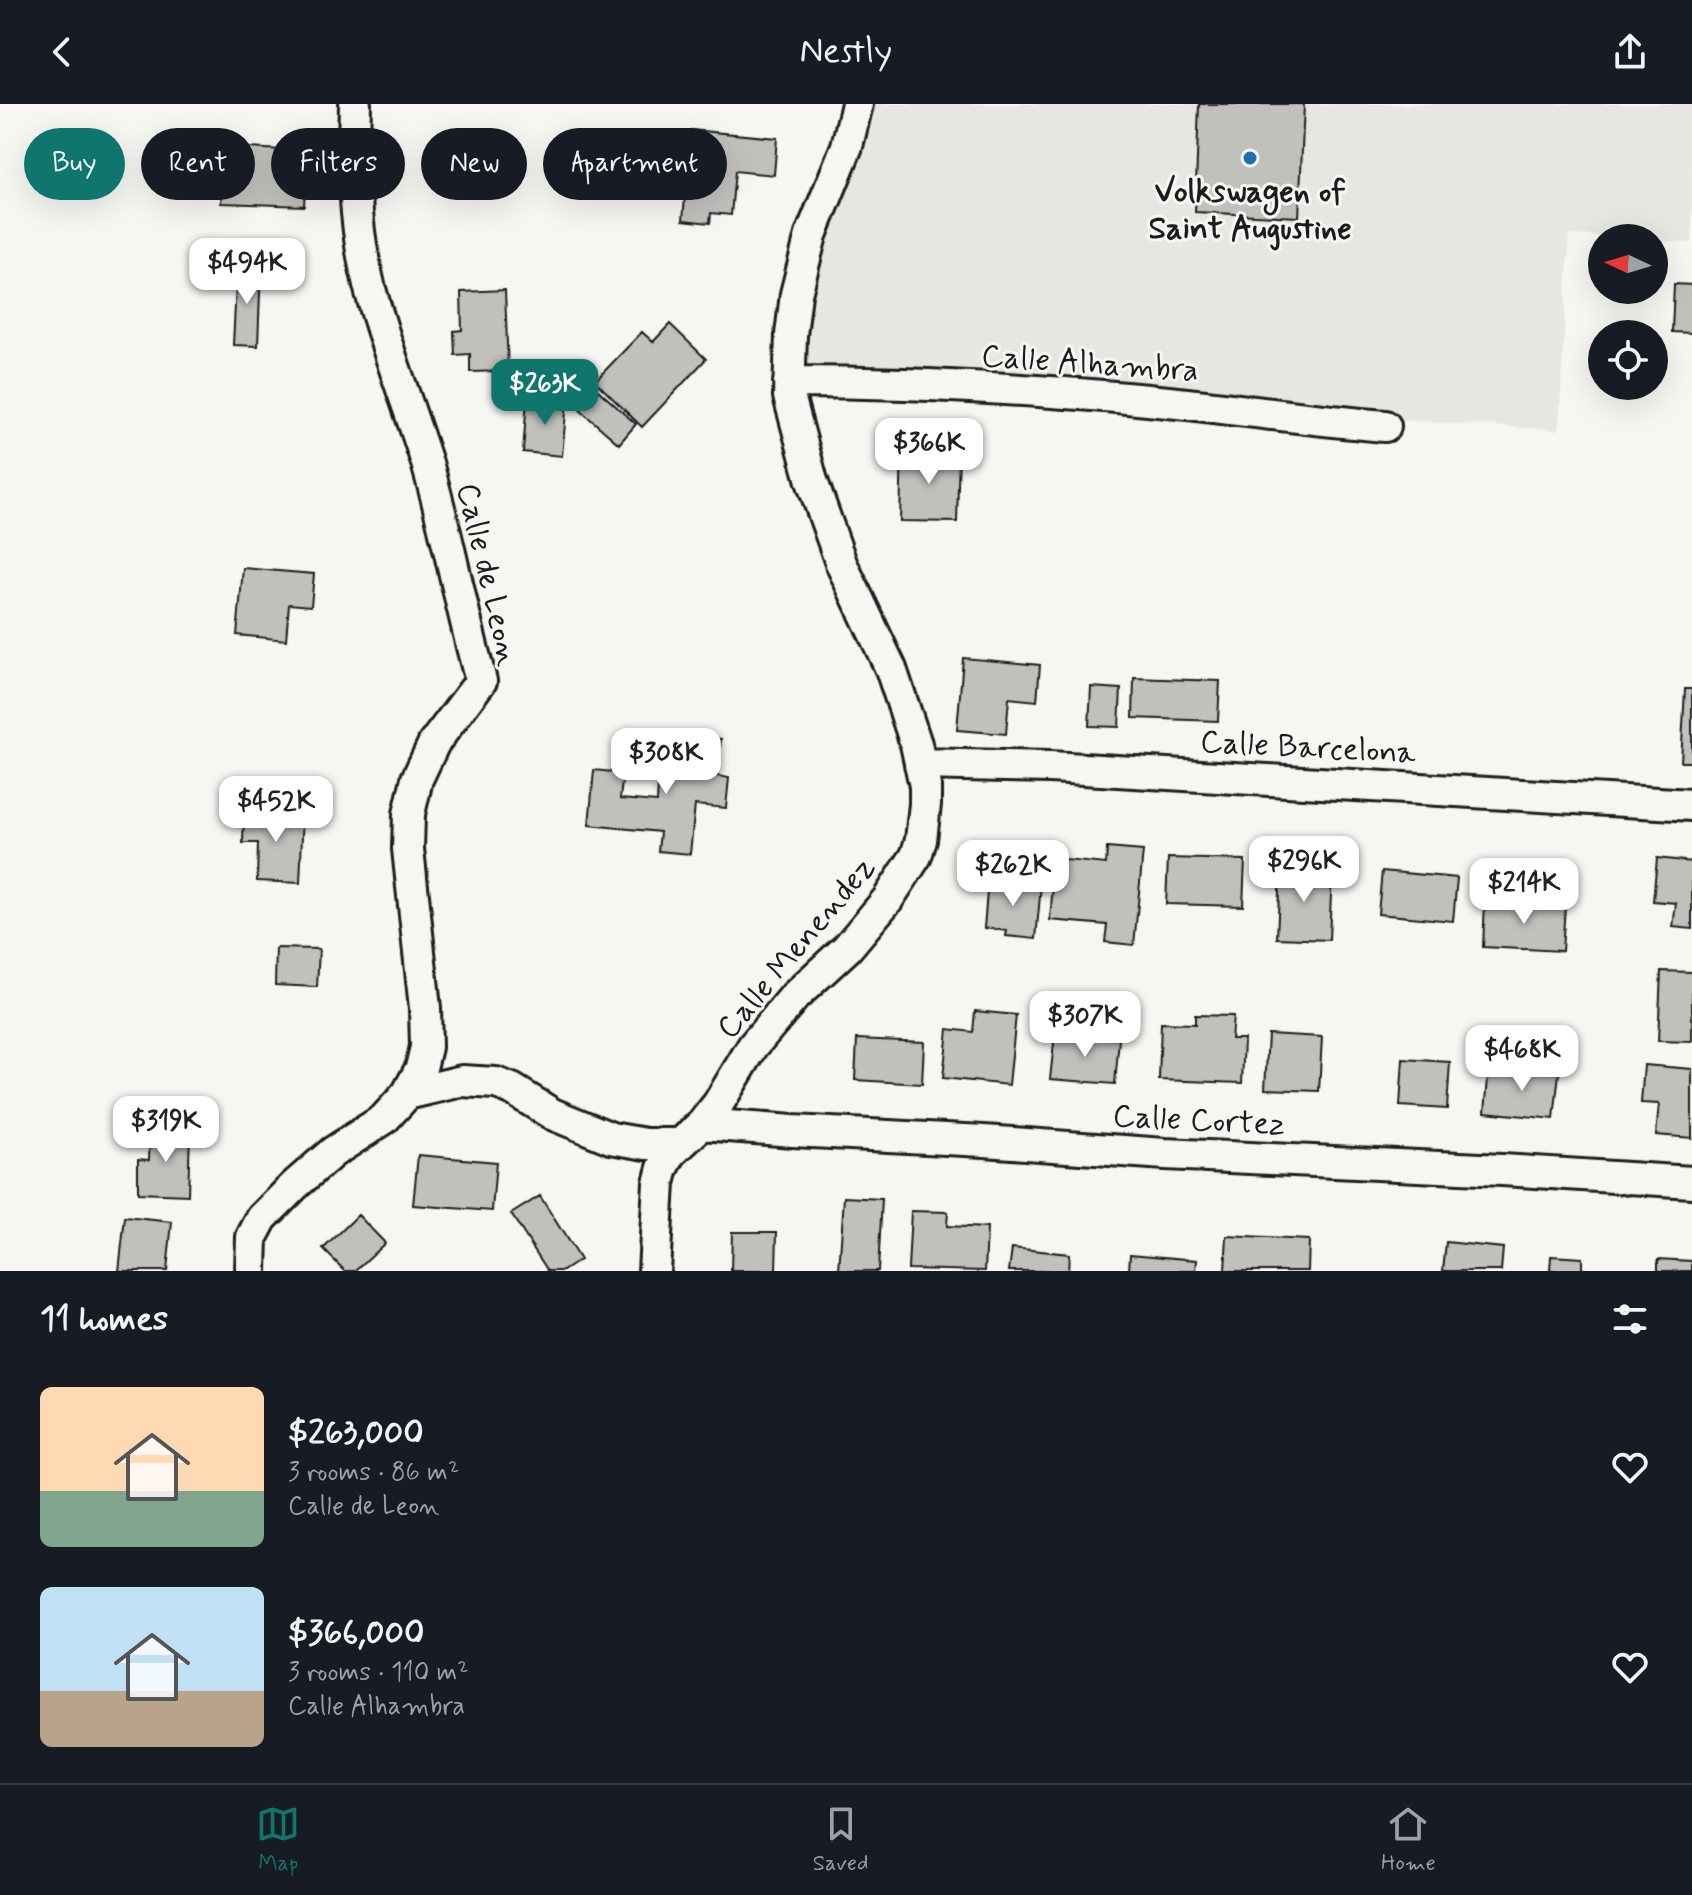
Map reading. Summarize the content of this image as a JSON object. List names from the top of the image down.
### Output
{
  "streets": {
    "street": [
      "Calle Alhambra",
      "Calle de Leon",
      "Calle Barcelona",
      "Calle Menendez",
      "Calle Cortez"
    ]
  },
  "crossings": [
    ["Calle Alhambra", "Calle Menendez"],
    ["Calle Barcelona", "Calle Menendez"],
    ["Calle Menendez", "Calle Cortez"]
  ],
  "places": ["Volkswagen of Saint Augustine"],
  "north": "left",
  "page": {
    "header": "Nestly",
    "chip": [
      "Buy",
      "Rent",
      "Filters",
      "New",
      "Apartment"
    ],
    "price": [
      "$494K",
      "$263K",
      "$366K",
      "$308K",
      "$452K",
      "$296K",
      "$262K",
      "$214K",
      "$307K",
      "$468K",
      "$319K"
    ],
    "heading": "11 homes",
    "list": [
      {
        "name": "$263,000",
        "note": "3 rooms · 86 m² · Calle de Leon"
      },
      {
        "name": "$366,000",
        "note": "3 rooms · 110 m² · Calle Alhambra"
      }
    ],
    "tabs": ["Map", "Saved", "Home"]
  }
}
